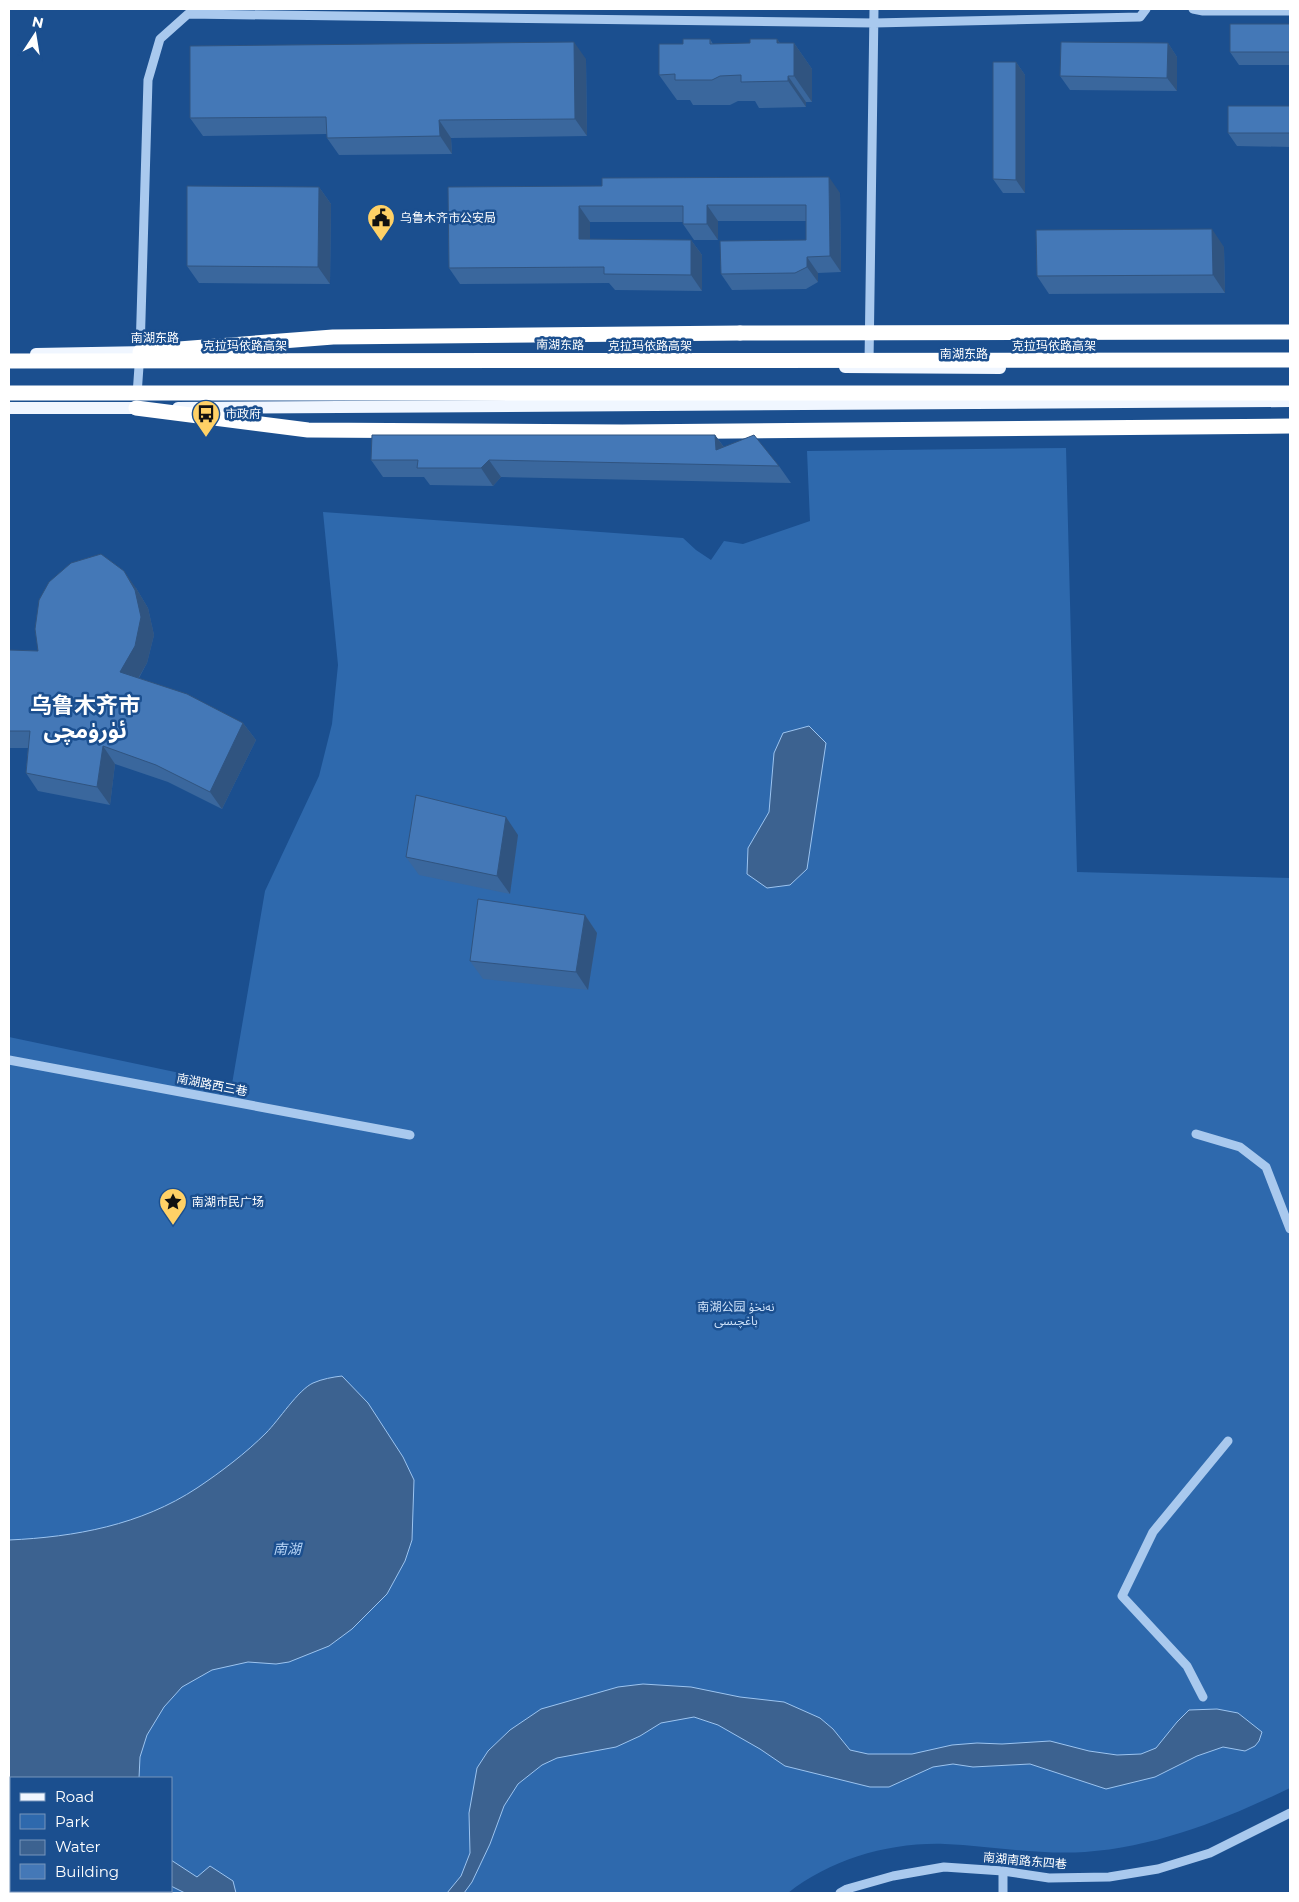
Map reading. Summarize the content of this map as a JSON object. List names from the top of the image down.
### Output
{
  "streets": {
    "highway": ["克拉玛依路高架"],
    "main road": ["南湖东路"],
    "street": ["南湖路西三巷", "南湖南路东四巷"]
  },
  "districts": ["乌鲁木齐市 ئۈرۈمچى"],
  "water": ["南湖"],
  "parks": ["南湖公园 نەنخۇ باغچىسى"],
  "places": {
    "public building": ["乌鲁木齐市公安局"],
    "bus stop": ["市政府"],
    "place": ["南湖市民广场"]
  },
  "legend": [
    "Road",
    "Park",
    "Water",
    "Building"
  ],
  "north": "top"
}
